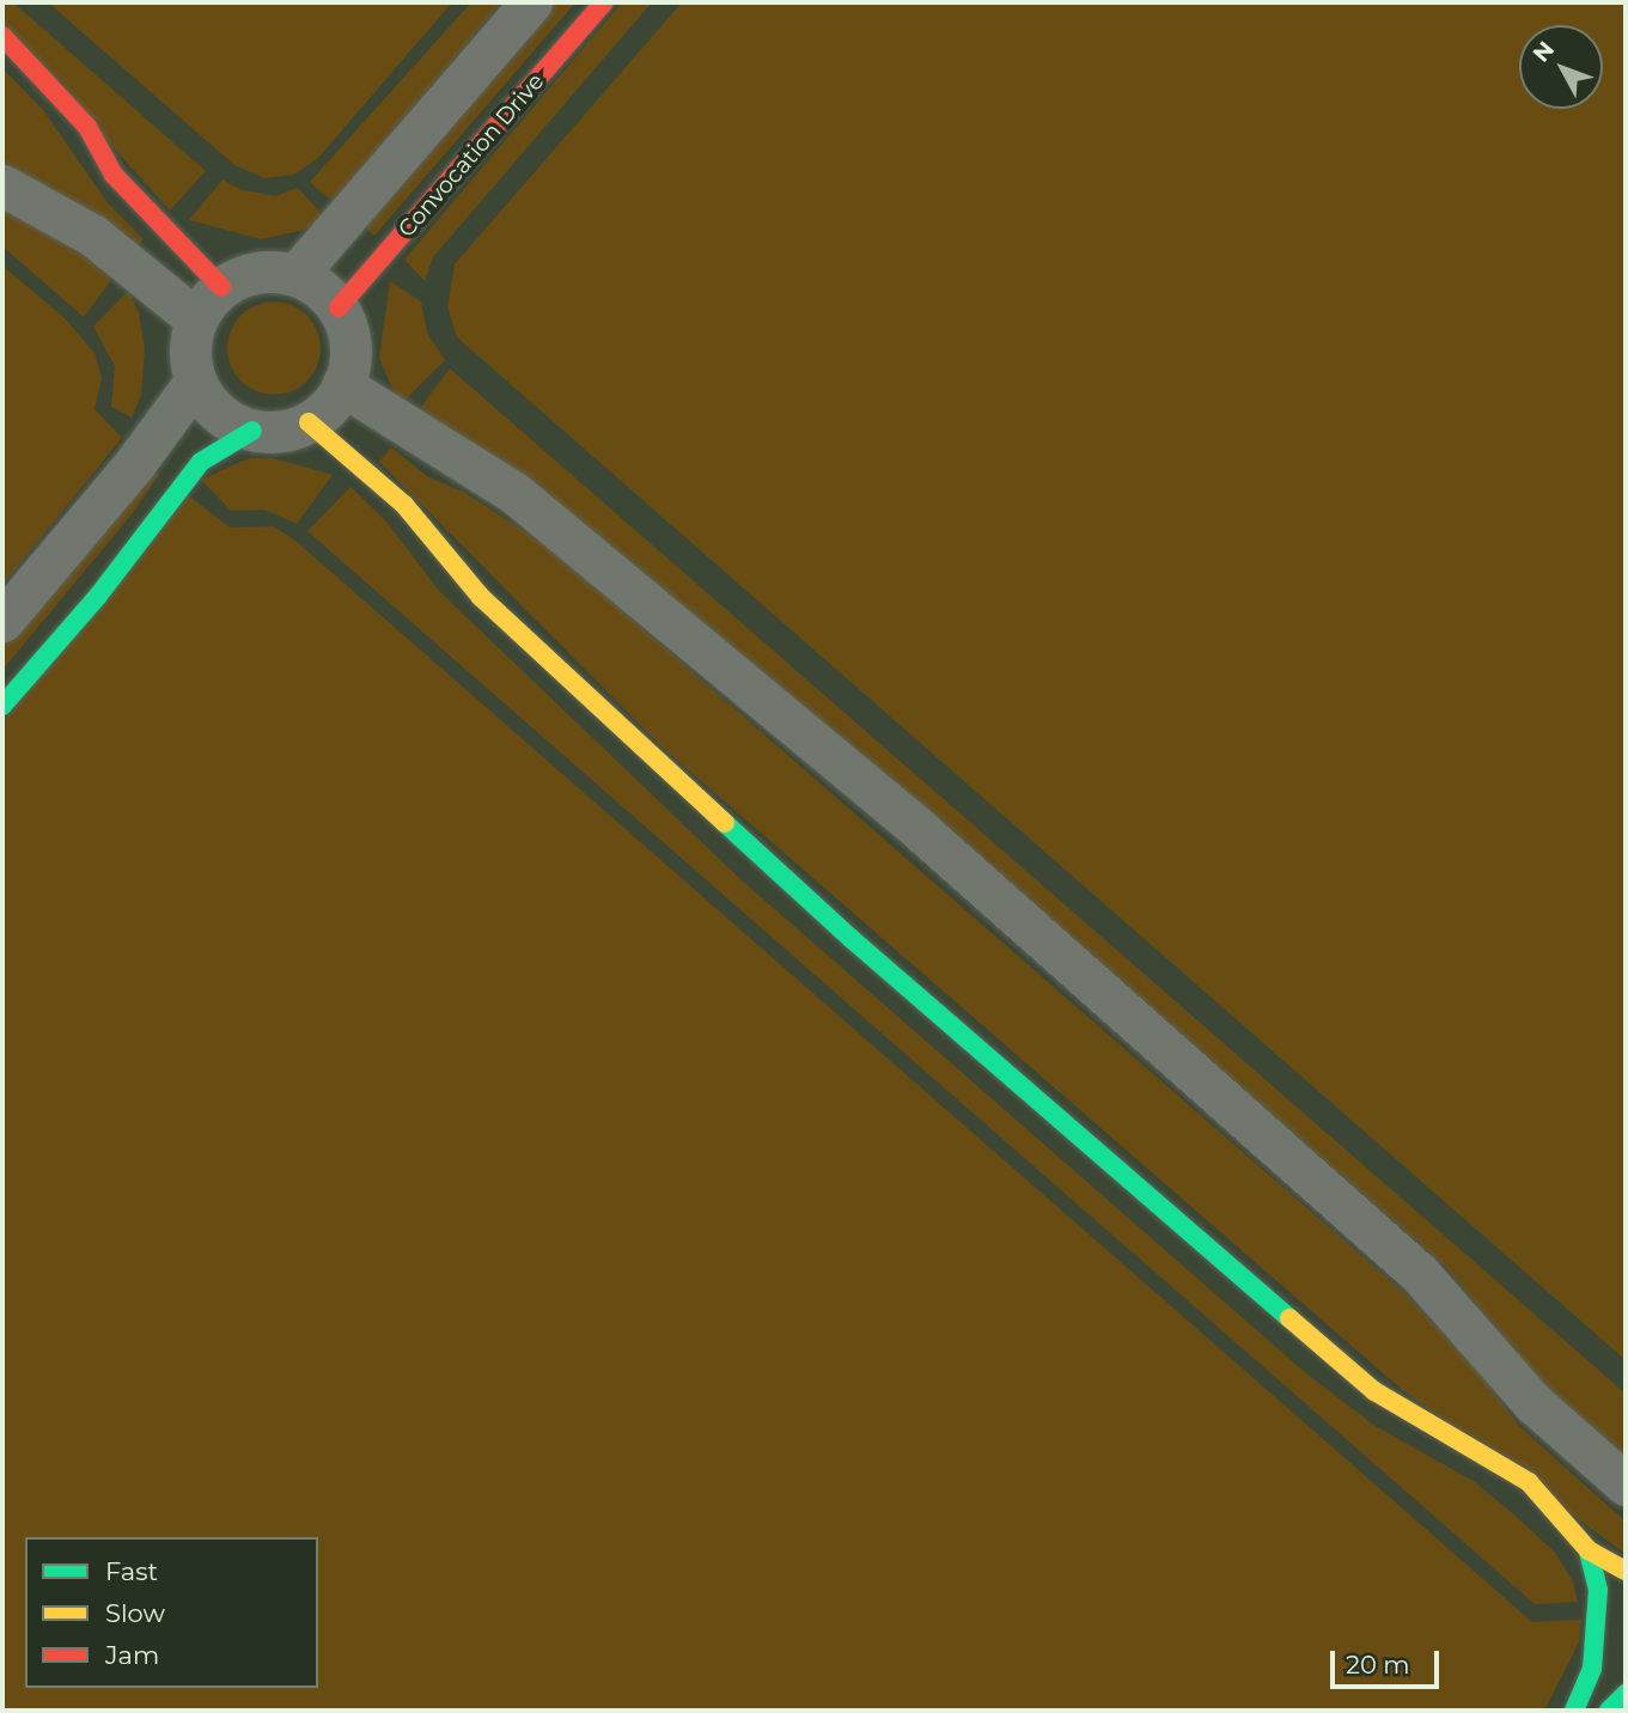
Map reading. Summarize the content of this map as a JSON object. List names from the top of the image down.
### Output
{
  "streets": {
    "street": ["Convocation Drive"]
  },
  "legend": ["Fast", "Slow", "Jam"],
  "scale_bar": "20 m",
  "north": "top left"
}
